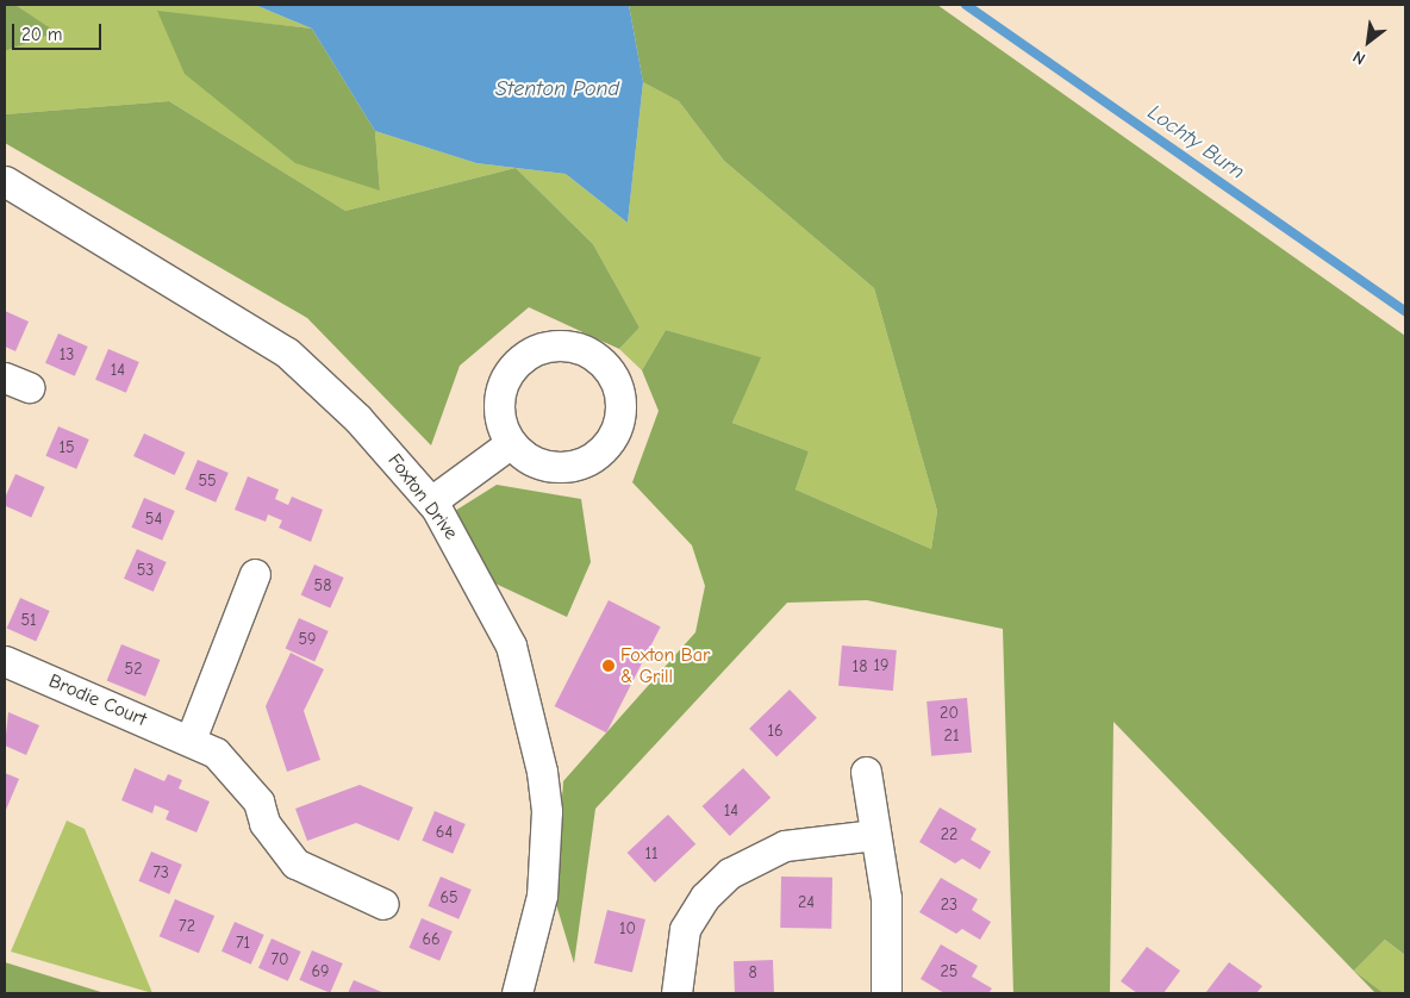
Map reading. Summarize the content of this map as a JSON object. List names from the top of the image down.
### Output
{
  "streets": {
    "street": ["Foxton Drive", "Brodie Court"]
  },
  "water": ["Stenton Pond", "Lochty Burn"],
  "places": ["Foxton Bar & Grill"],
  "house_numbers": [
    "13",
    "14",
    "15",
    "55",
    "54",
    "53",
    "58",
    "51",
    "59",
    "19",
    "18",
    "52",
    "20",
    "16",
    "21",
    "14",
    "64",
    "22",
    "11",
    "73",
    "65",
    "24",
    "23",
    "72",
    "10",
    "66",
    "71",
    "70",
    "69",
    "25",
    "8"
  ],
  "scale_bar": "20 m",
  "north": "bottom left"
}
